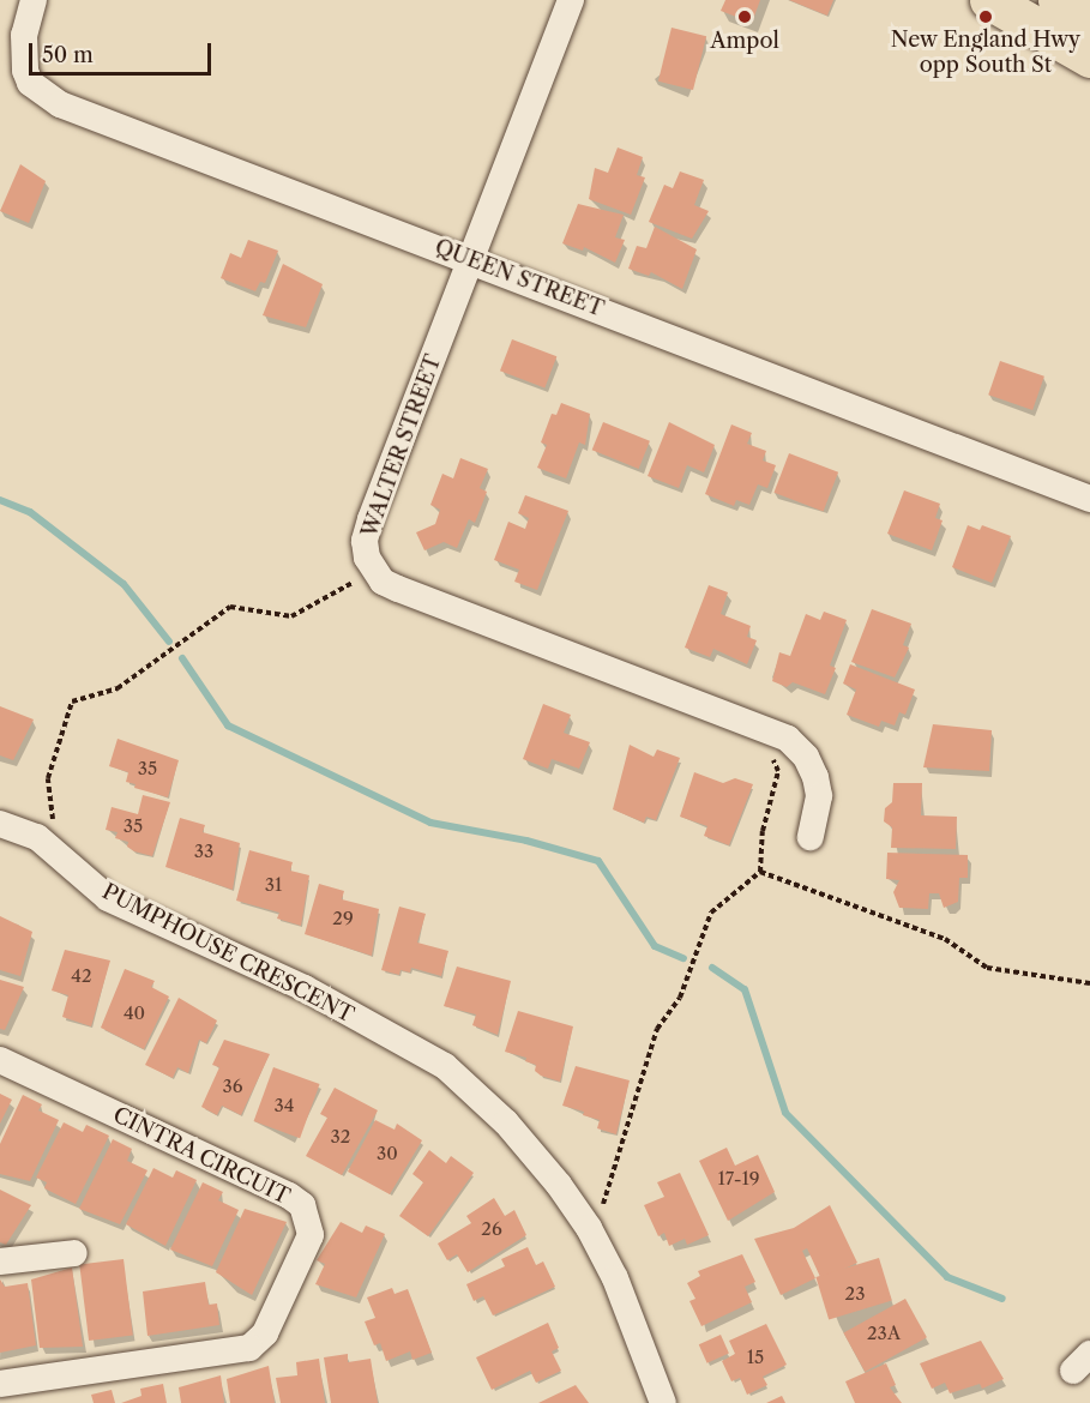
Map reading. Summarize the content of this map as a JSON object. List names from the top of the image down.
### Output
{
  "streets": {
    "street": [
      "QUEEN STREET",
      "WALTER STREET",
      "PUMPHOUSE CRESCENT",
      "CINTRA CIRCUIT"
    ]
  },
  "crossings": [
    ["QUEEN STREET", "WALTER STREET"]
  ],
  "places": ["Ampol", "New England Hwy opp South St"],
  "house_numbers": [
    "35",
    "35",
    "33",
    "31",
    "29",
    "42",
    "40",
    "36",
    "34",
    "32",
    "30",
    "17-19",
    "26",
    "23",
    "23A",
    "15"
  ],
  "scale_bar": "50 m"
}
